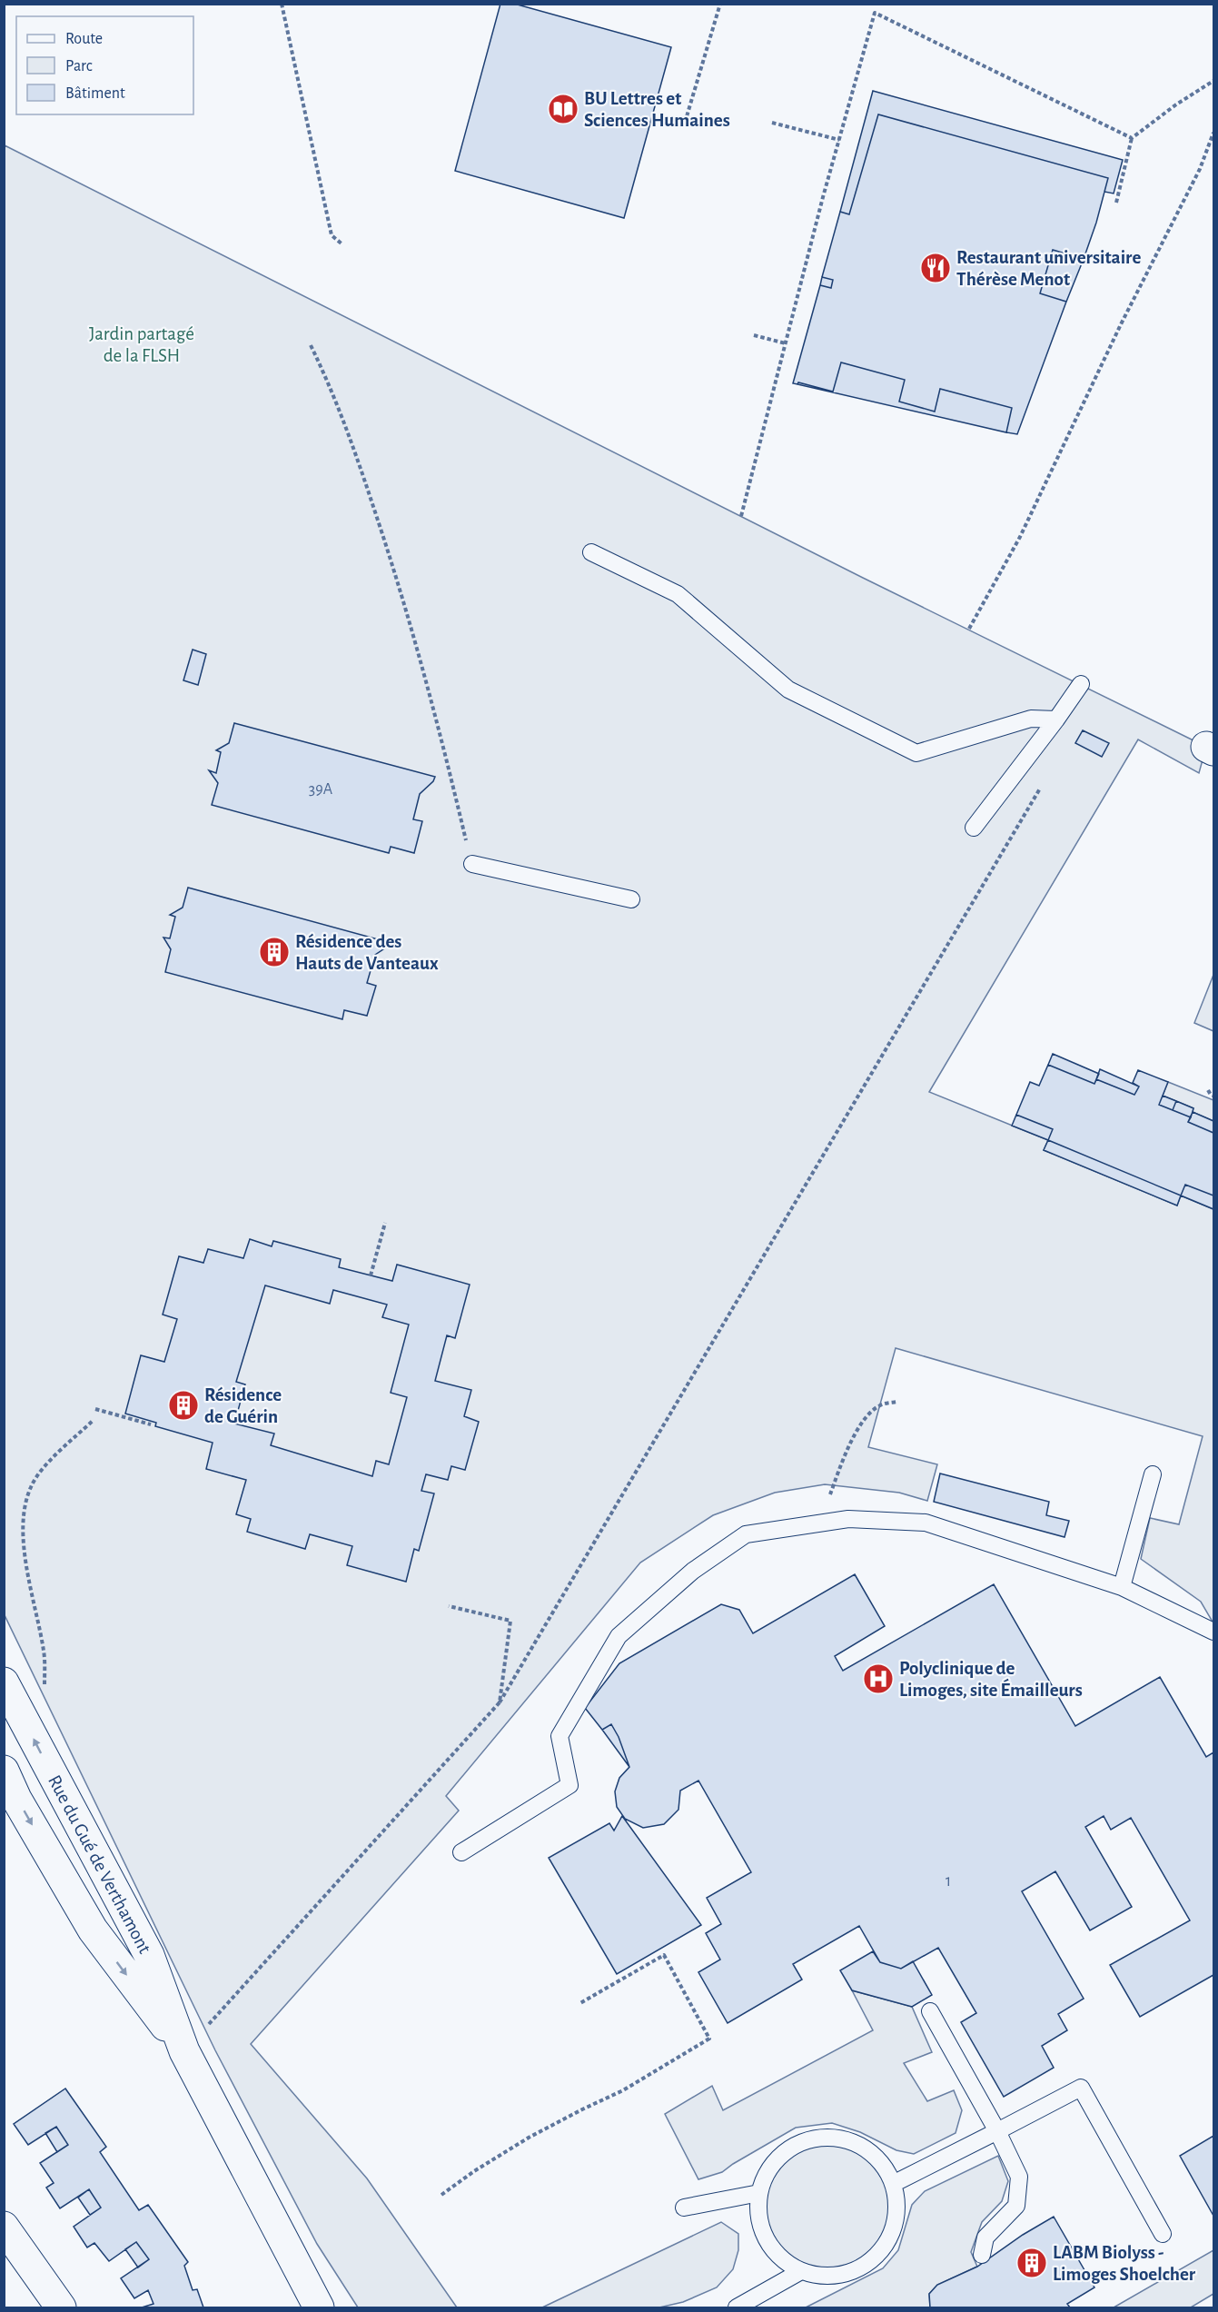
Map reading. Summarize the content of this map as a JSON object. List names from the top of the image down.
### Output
{
  "streets": {
    "main road": ["Rue du Gué de Verthamont"]
  },
  "parks": ["Jardin partagé de la FLSH"],
  "places": {
    "library": ["BU Lettres et Sciences Humaines"],
    "restaurant": ["Restaurant universitaire Thérèse Menot"],
    "building": ["Résidence des Hauts de Vanteaux", "Résidence de Guérin", "LABM Biolyss - Limoges Shoelcher"],
    "hospital": ["Polyclinique de Limoges, site Émailleurs"]
  },
  "house_numbers": ["39A", "1"],
  "legend": ["Route", "Parc", "Bâtiment"]
}
